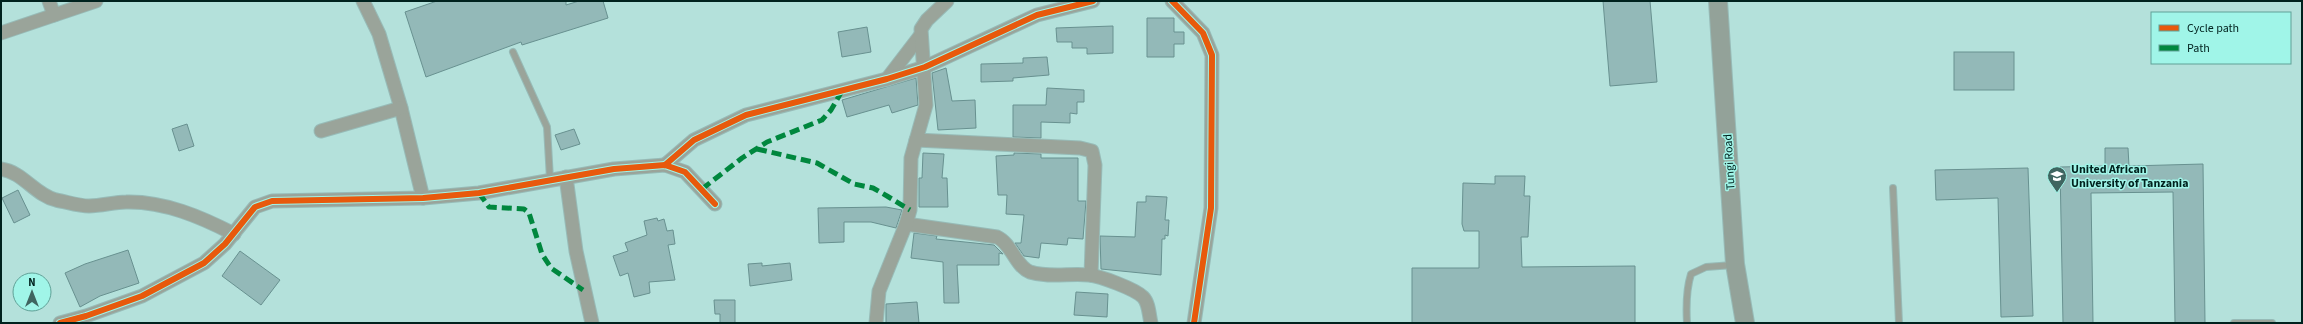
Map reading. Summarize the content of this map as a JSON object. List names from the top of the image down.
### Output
{
  "streets": {
    "main road": ["Tungi Road"]
  },
  "places": {
    "school or university": ["United African University of Tanzania"]
  },
  "legend": ["Cycle path", "Path"],
  "north": "top"
}
